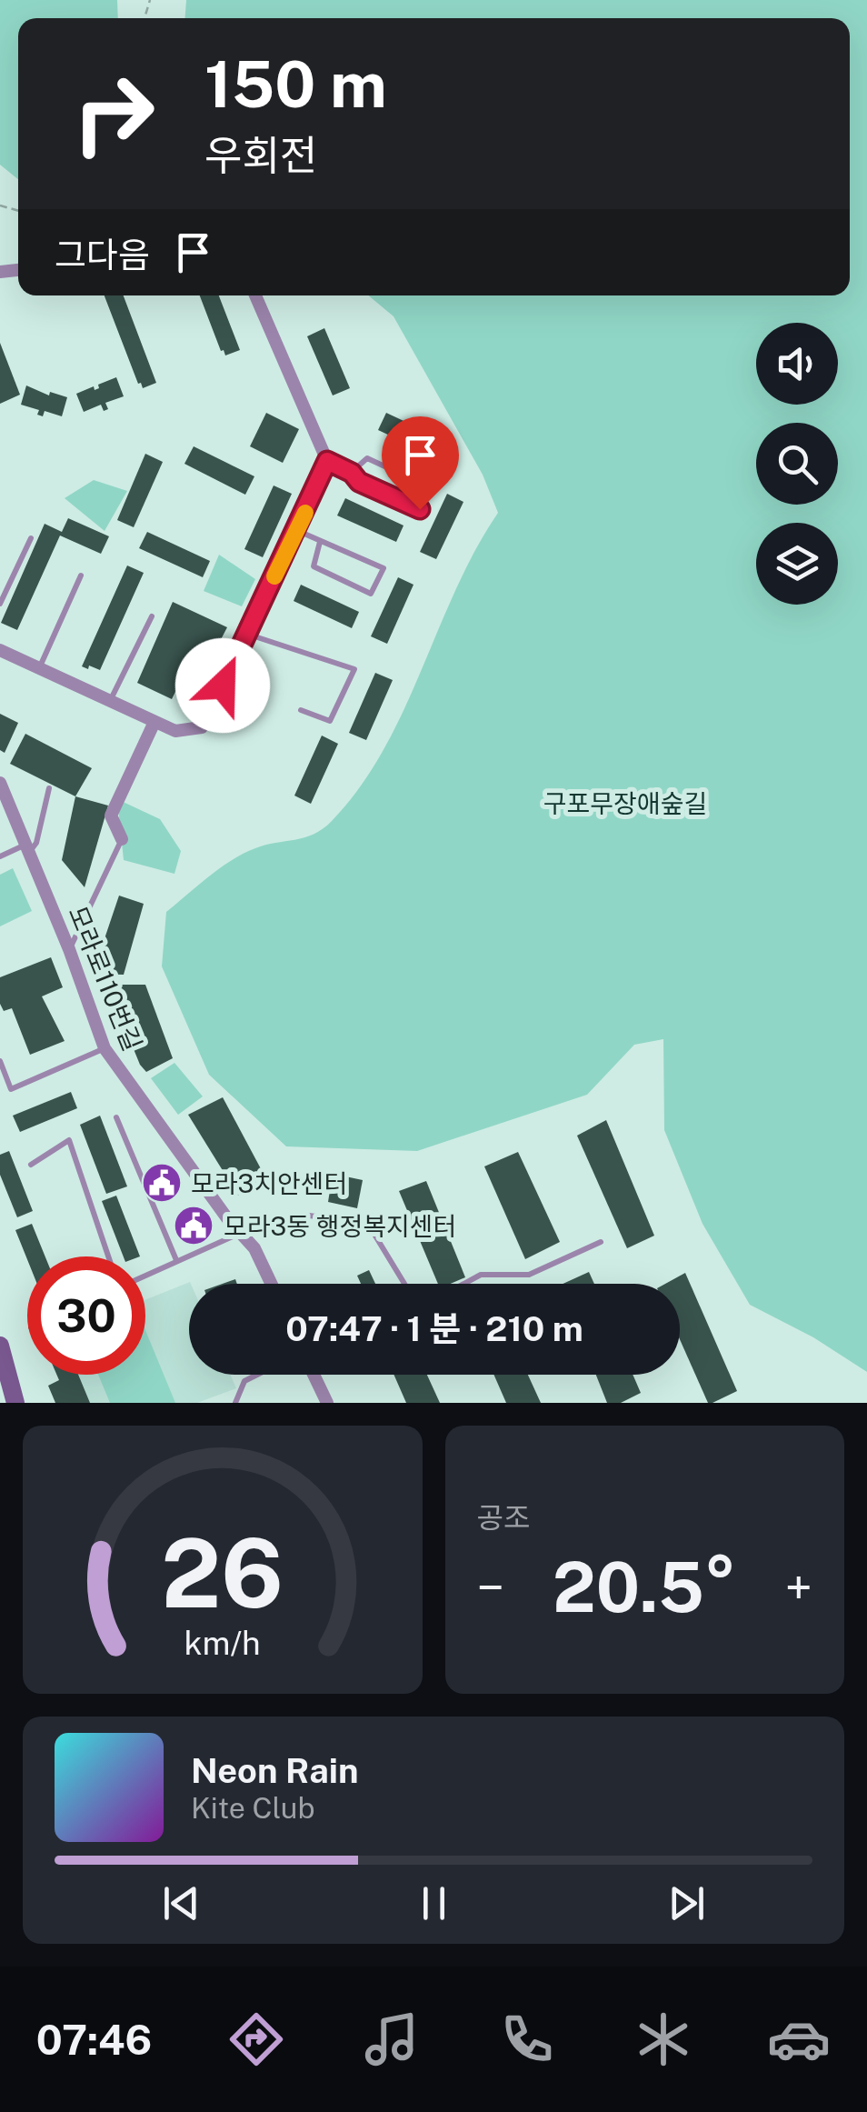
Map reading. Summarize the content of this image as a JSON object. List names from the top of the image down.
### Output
{
  "streets": {
    "street": ["모라로110번길"]
  },
  "parks": ["구포무장애숲길"],
  "places": {
    "public building": ["모라3치안센터", "모라3동 행정복지센터"]
  },
  "page": {
    "turn": ["150 m", "우회전"],
    "then": "그다음",
    "limit": "30",
    "trip": "07:47 · 1 분 · 210 m",
    "tile": "공조",
    "heat": ["−", "20.5°", "+"],
    "song": ["Neon Rain", "Kite Club"],
    "tabs": "07:46",
    "gauge": ["26", "km/h"]
  }
}
